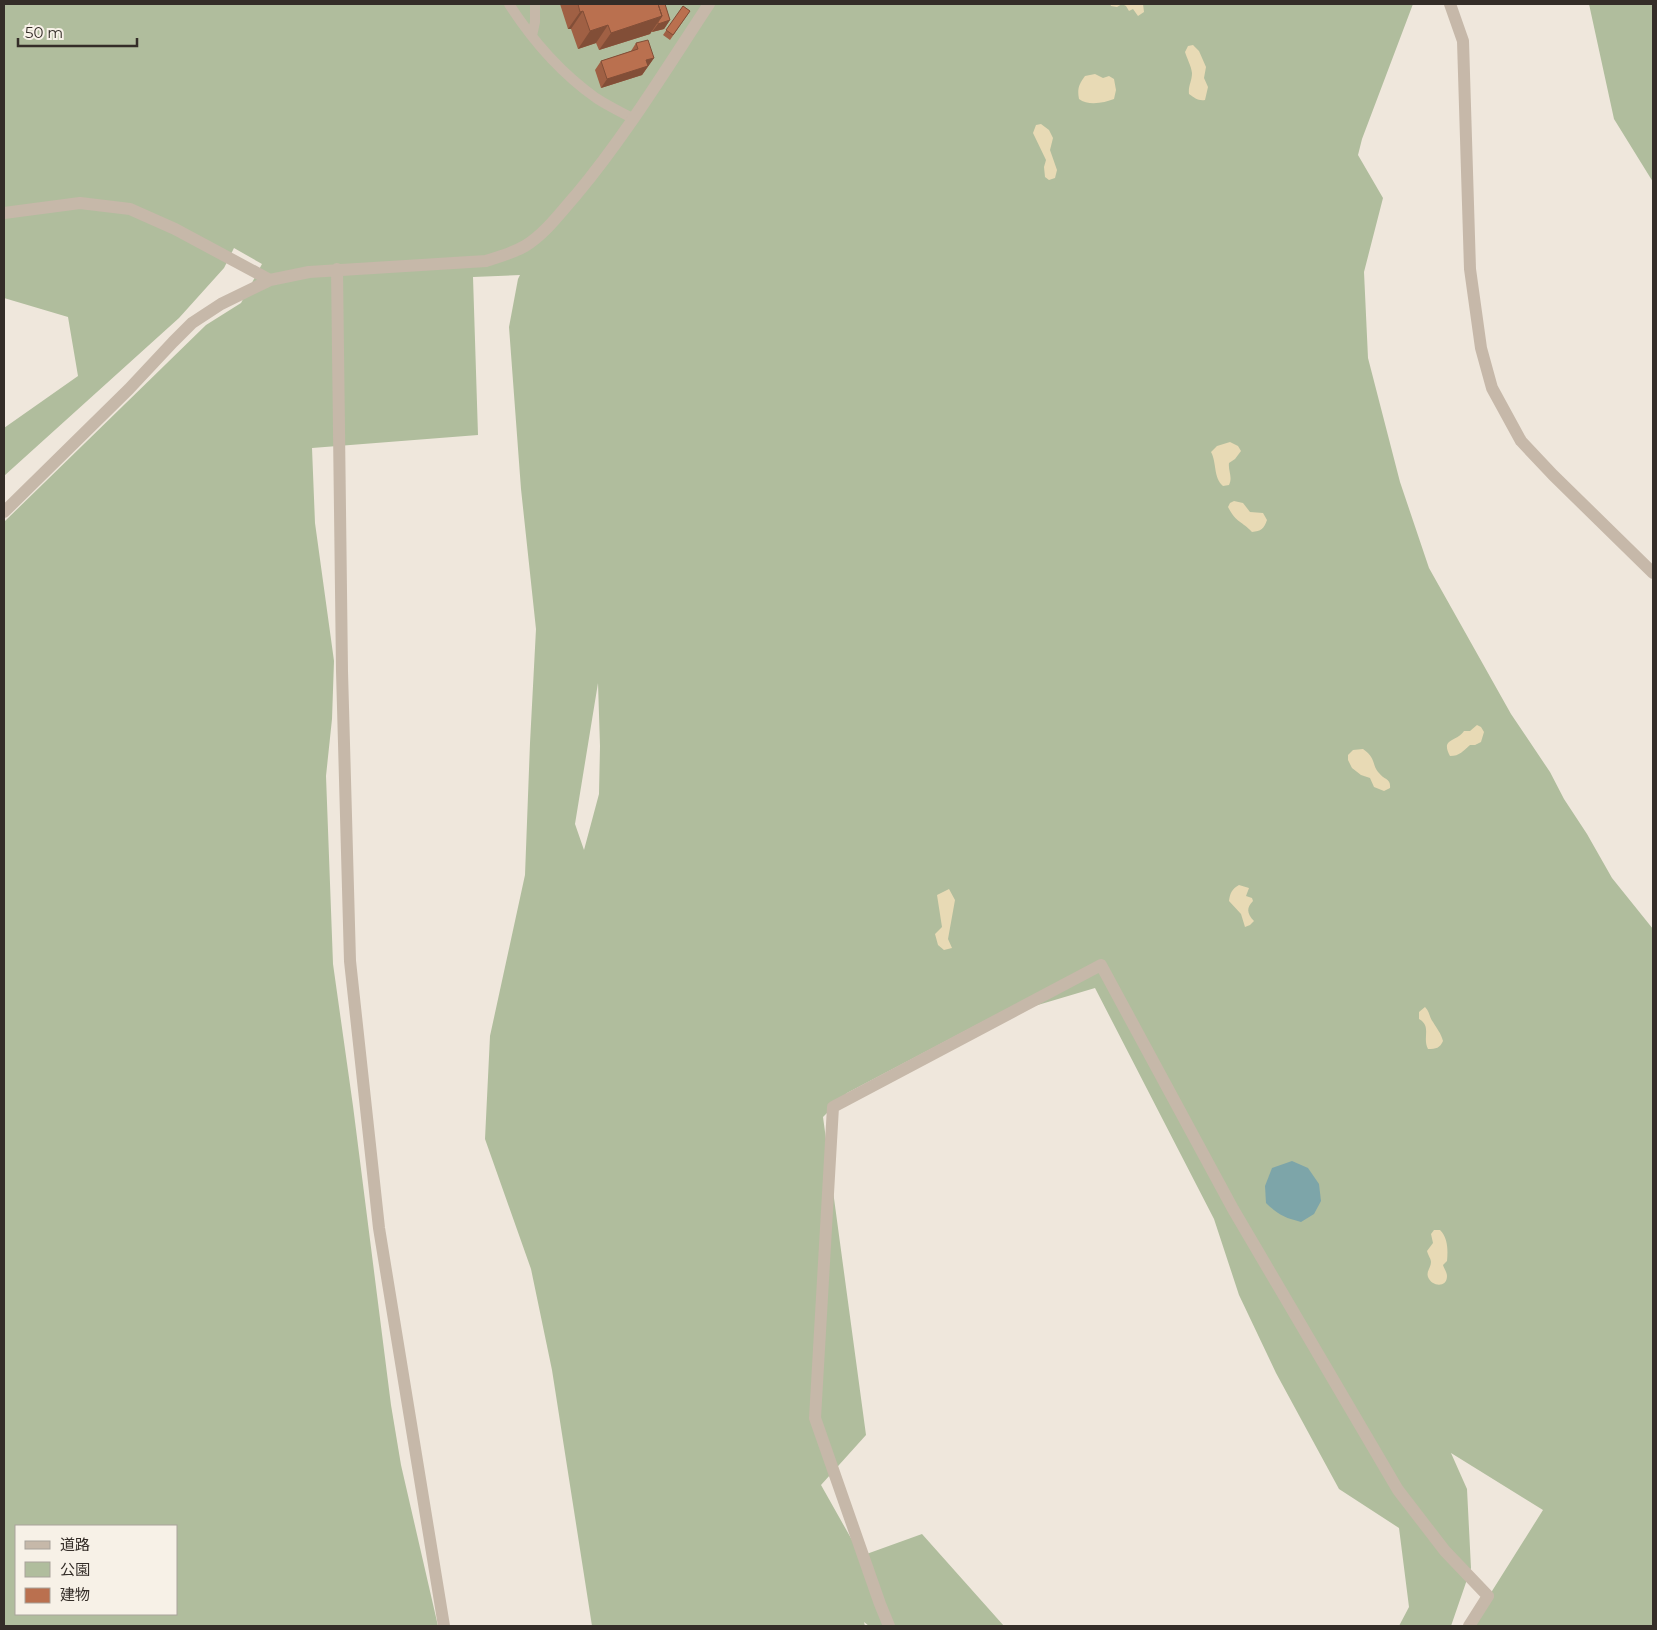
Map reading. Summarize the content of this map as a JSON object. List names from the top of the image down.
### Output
{
  "legend": ["道路", "公園", "建物"],
  "scale_bar": "50 m"
}
